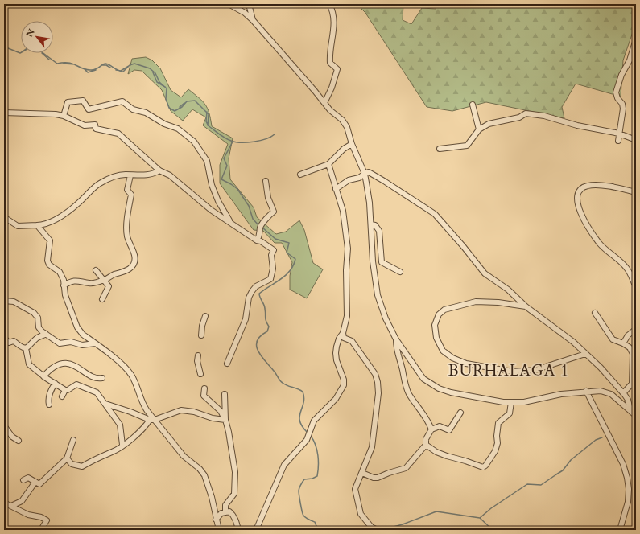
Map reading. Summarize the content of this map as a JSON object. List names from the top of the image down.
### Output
{
  "districts": ["BURHALAGA 1"],
  "north": "top left"
}
